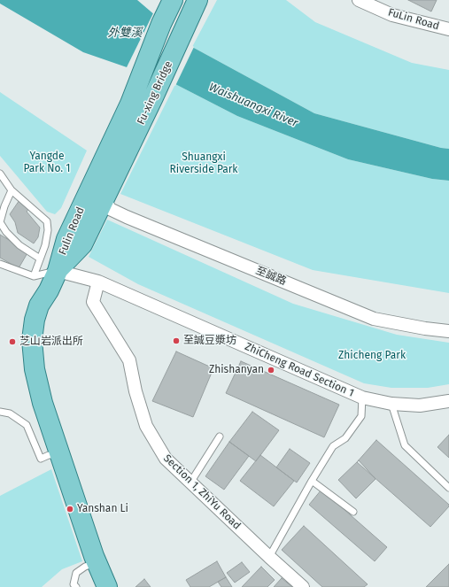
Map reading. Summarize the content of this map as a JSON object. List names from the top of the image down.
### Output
{
  "streets": {
    "main road": ["Fu-xing Bridge", "Fulin Road"],
    "street": [
      "FuLin Road",
      "至誠路",
      "ZhiCheng Road Section 1",
      "Section 1, ZhiYu Road"
    ]
  },
  "crossings": [
    ["Fu-xing Bridge", "Fulin Road"],
    ["Fu-xing Bridge", "至誠路"],
    ["Fulin Road", "至誠路"],
    ["Fulin Road", "ZhiCheng Road Section 1"],
    ["ZhiCheng Road Section 1", "Section 1, ZhiYu Road"]
  ],
  "water": ["外雙溪", "Waishuangxi River"],
  "parks": ["Yangde Park No. 1", "Shuangxi Riverside Park", "Zhicheng Park"],
  "places": [
    "至誠豆漿坊",
    "芝山岩派出所",
    "Zhishanyan",
    "Yanshan Li"
  ]
}
